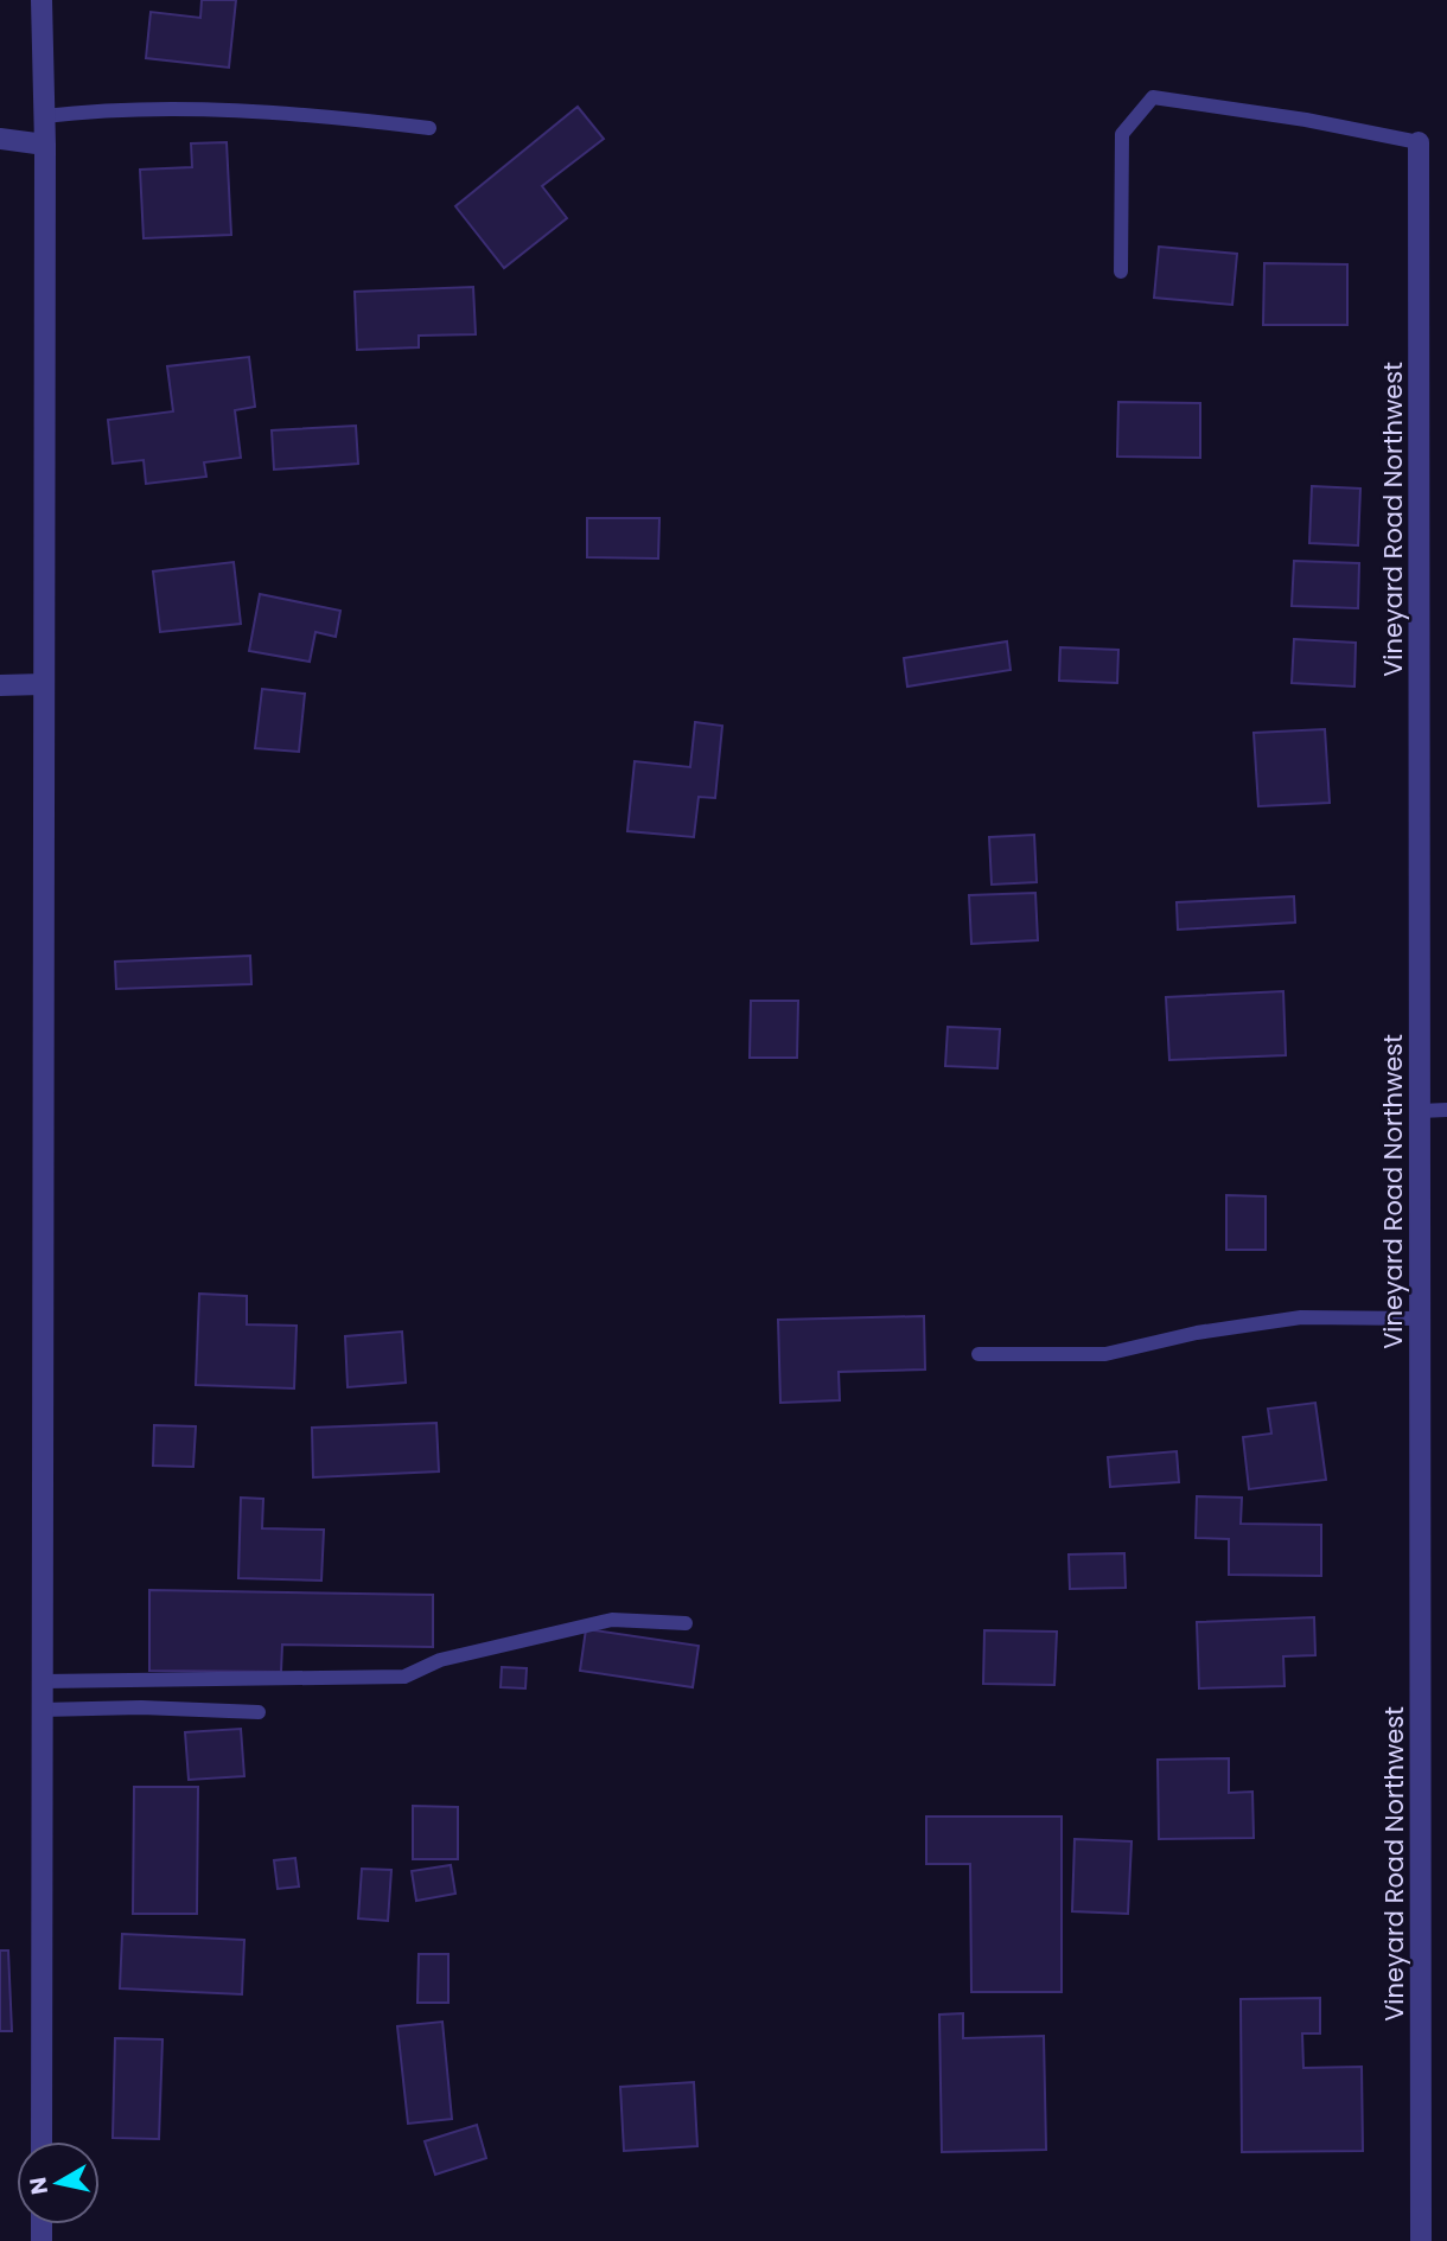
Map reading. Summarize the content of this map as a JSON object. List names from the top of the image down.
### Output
{
  "streets": {
    "street": ["Vineyard Road Northwest"]
  },
  "north": "left"
}
